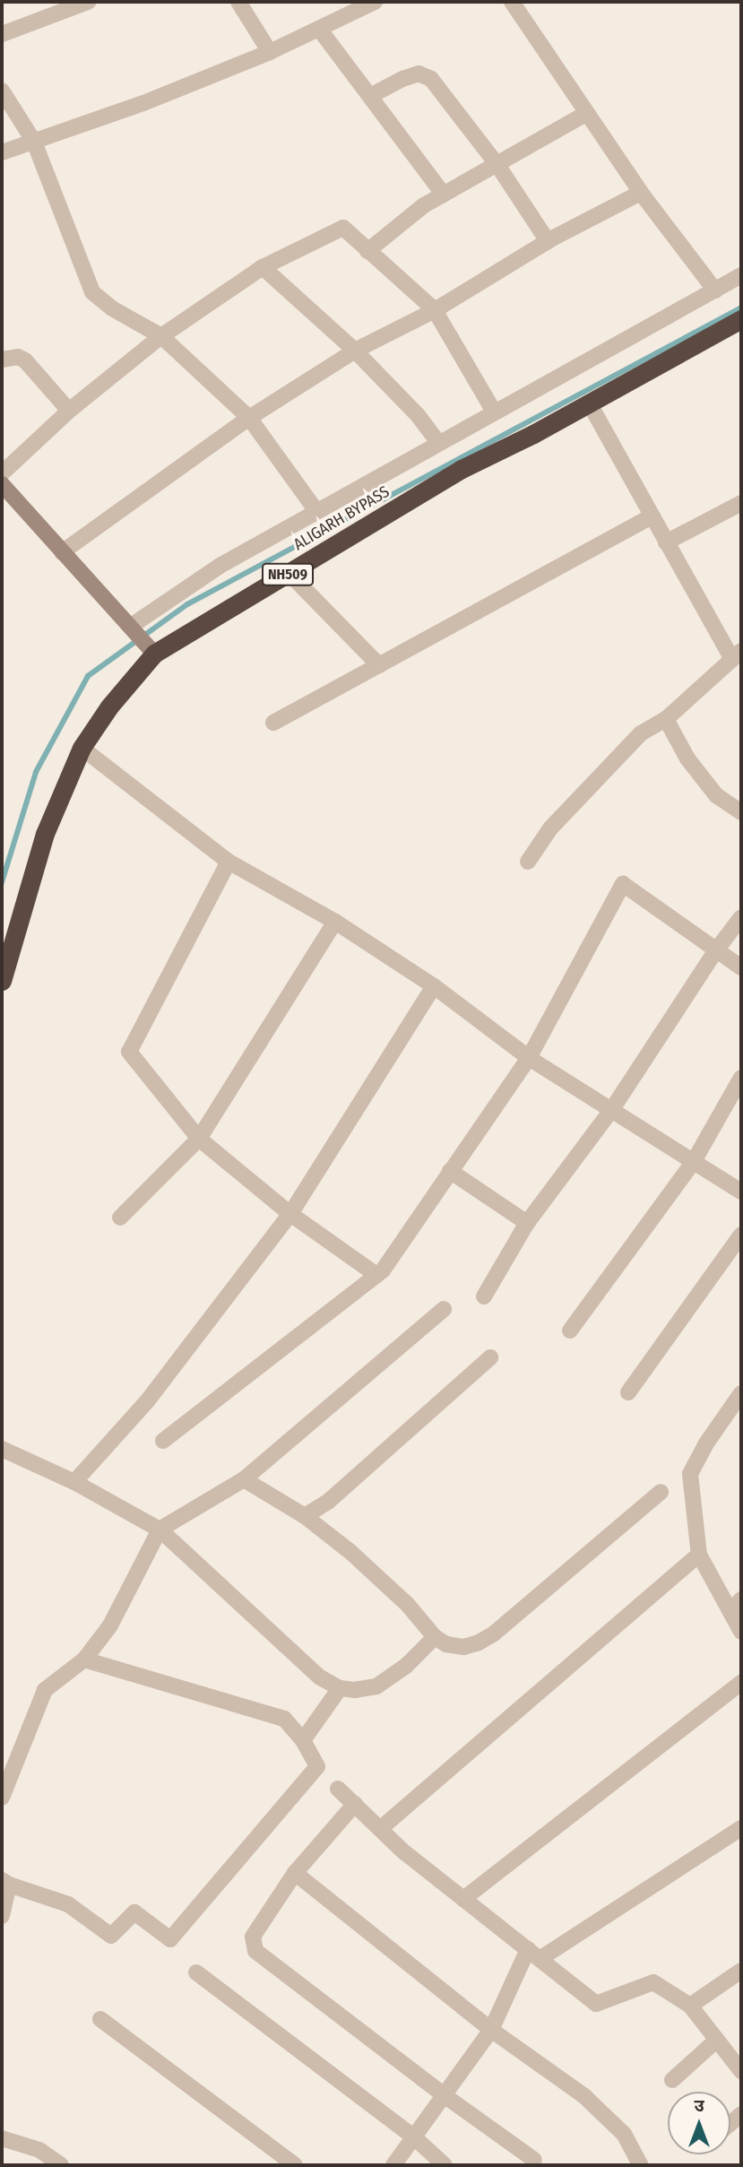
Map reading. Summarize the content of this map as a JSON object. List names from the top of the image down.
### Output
{
  "streets": {
    "highway": ["ALIGARH BYPASS", "NH509"]
  },
  "north": "top"
}
